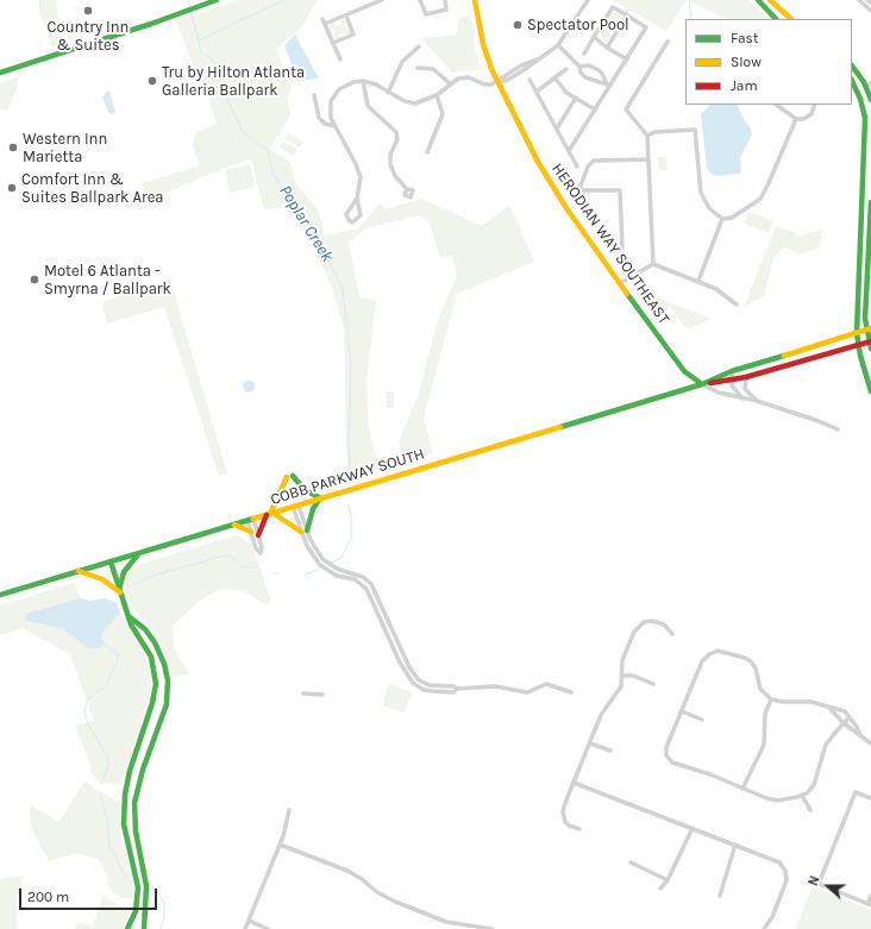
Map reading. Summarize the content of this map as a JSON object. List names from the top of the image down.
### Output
{
  "streets": {
    "main road": ["HERODIAN WAY SOUTHEAST", "COBB PARKWAY SOUTH"]
  },
  "crossings": [
    ["HERODIAN WAY SOUTHEAST", "COBB PARKWAY SOUTH"]
  ],
  "water": ["Poplar Creek"],
  "places": [
    "Country Inn & Suites",
    "Spectator Pool",
    "Tru by Hilton Atlanta Galleria Ballpark",
    "Western Inn Marietta",
    "Comfort Inn & Suites Ballpark Area",
    "Motel 6 Atlanta - Smyrna / Ballpark"
  ],
  "legend": ["Fast", "Slow", "Jam"],
  "scale_bar": "200 m",
  "north": "left"
}
